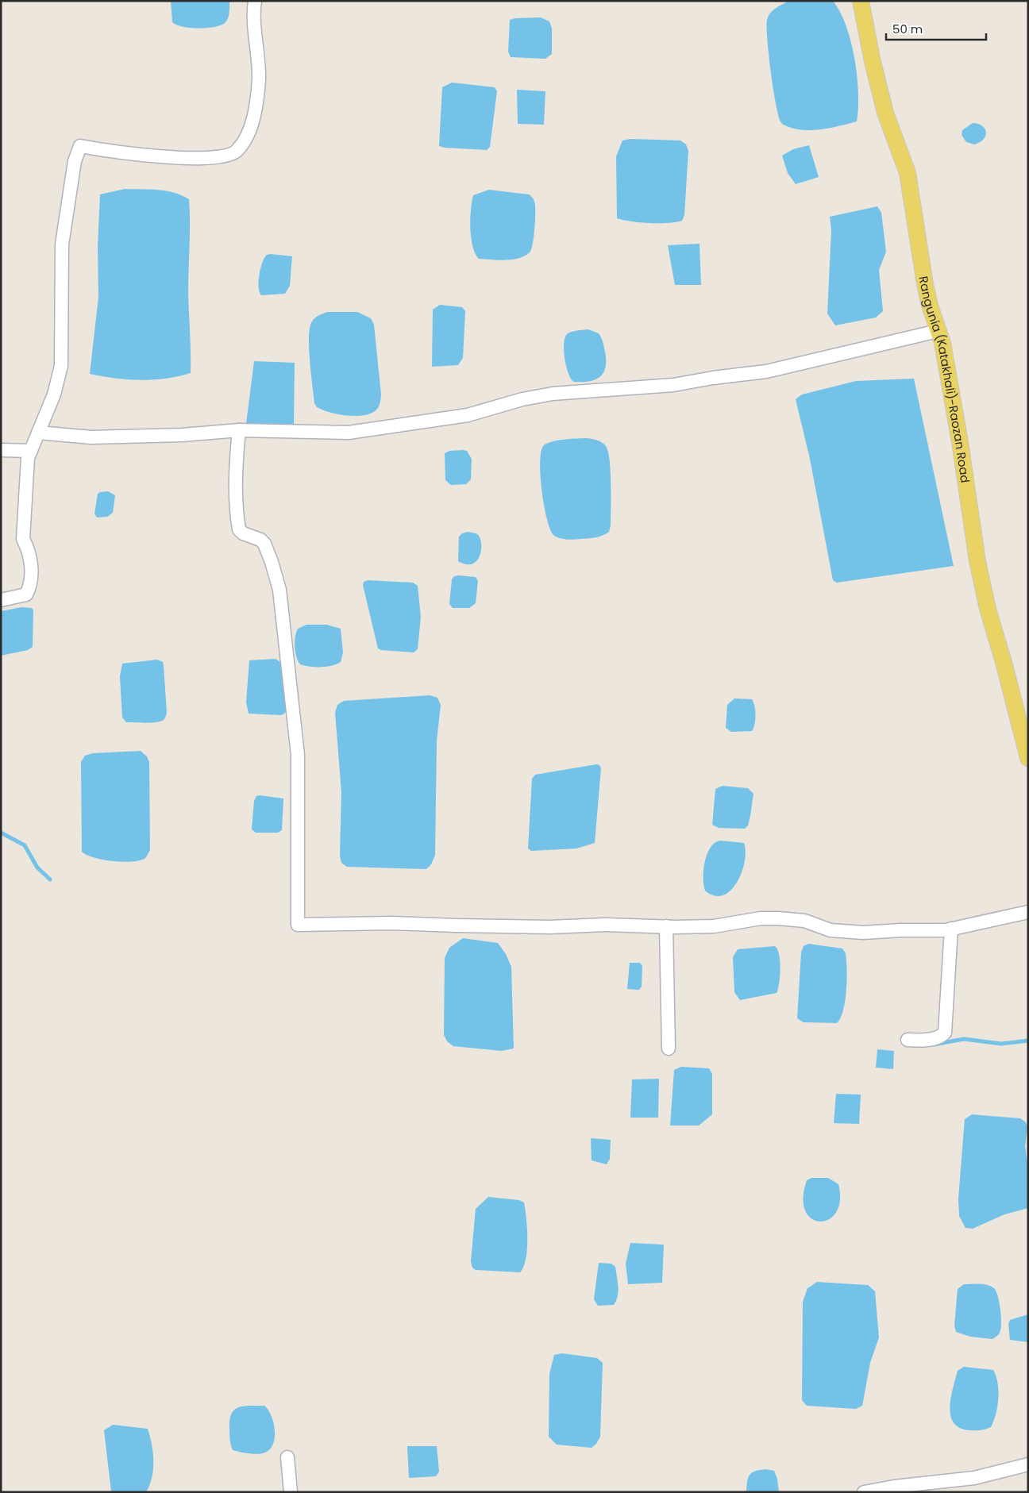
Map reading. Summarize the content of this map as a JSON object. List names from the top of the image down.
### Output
{
  "streets": {
    "main road": ["Rangunia (Katakhali)-Raozan Road"]
  },
  "scale_bar": "50 m"
}
